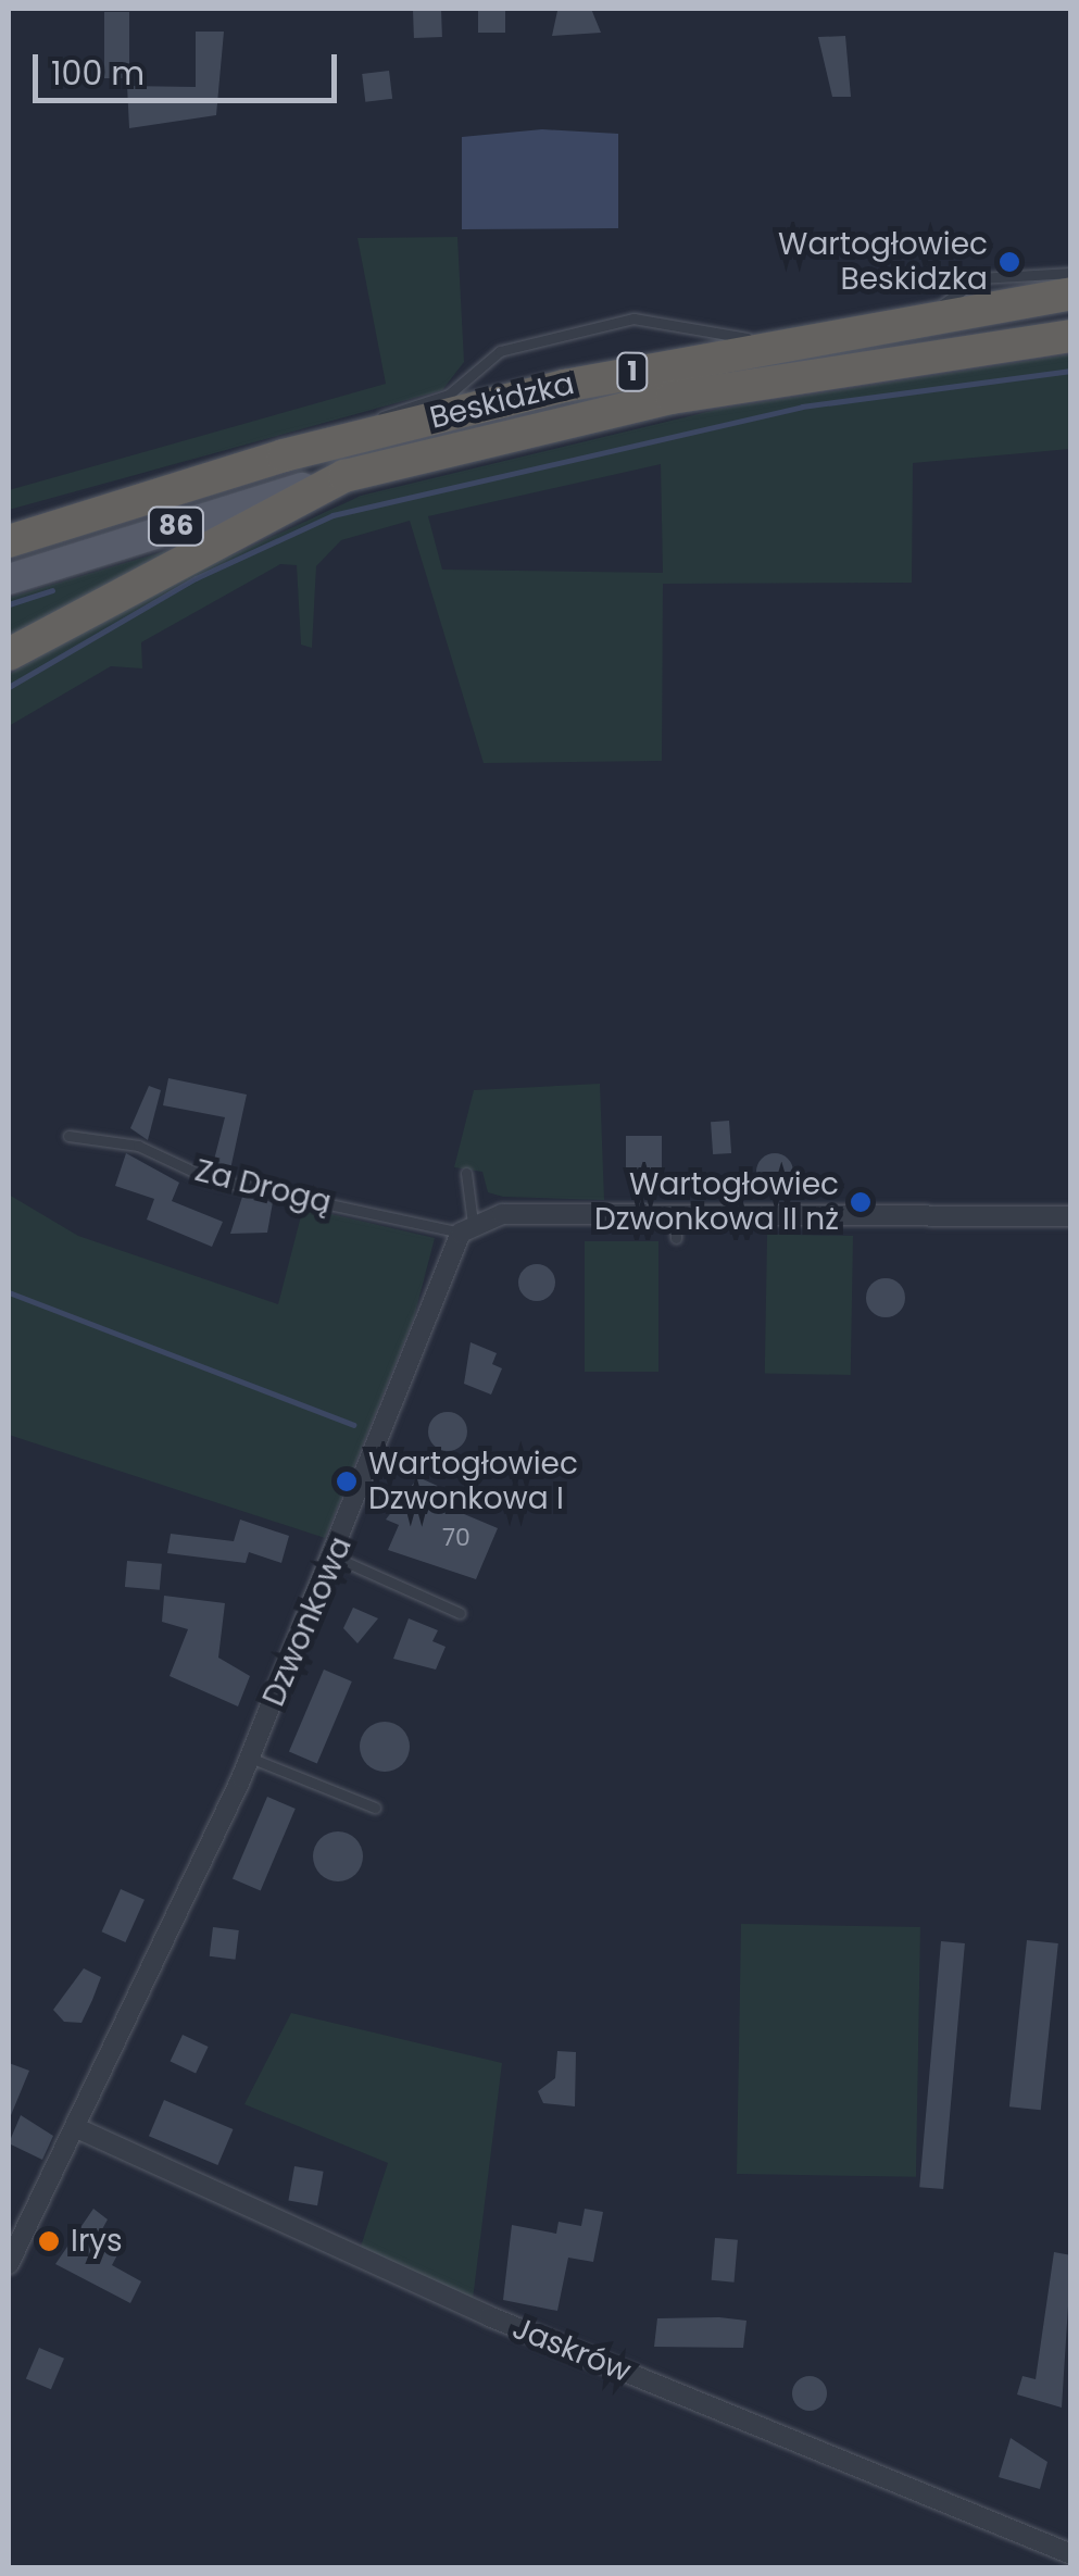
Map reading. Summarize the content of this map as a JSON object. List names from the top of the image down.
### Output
{
  "streets": {
    "highway": ["1", "Beskidzka"],
    "main road": ["86"],
    "street": ["Dzwonkowa", "Jaskrów"],
    "lane": ["Za Drogą"]
  },
  "crossings": [
    ["1", "Beskidzka"],
    ["Za Drogą", "Dzwonkowa"],
    ["Dzwonkowa", "Jaskrów"]
  ],
  "places": [
    "Wartogłowiec Beskidzka",
    "Wartogłowiec Dzwonkowa II nż",
    "Wartogłowiec Dzwonkowa I",
    "Irys"
  ],
  "house_numbers": ["70"],
  "scale_bar": "100 m"
}
